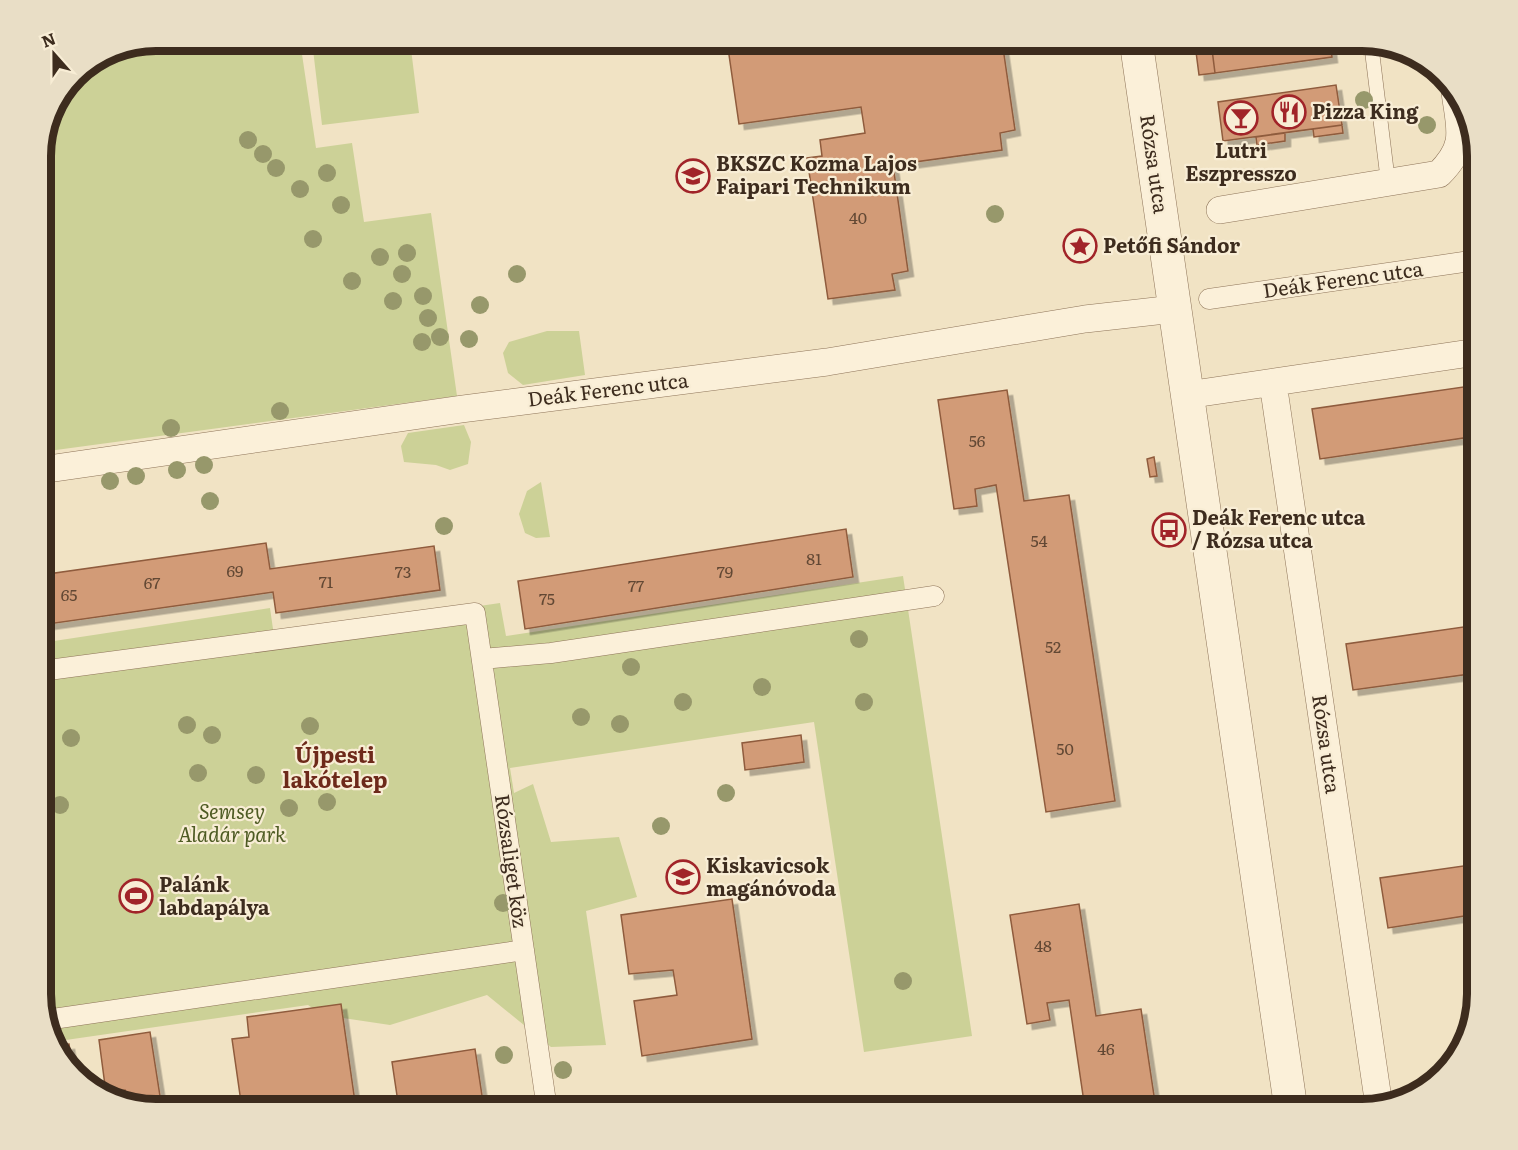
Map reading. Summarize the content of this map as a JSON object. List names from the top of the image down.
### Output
{
  "streets": {
    "street": ["Rózsa utca", "Deák Ferenc utca", "Rózsaliget köz"]
  },
  "crossings": [
    ["Rózsa utca", "Deák Ferenc utca"]
  ],
  "districts": ["Újpesti lakótelep"],
  "parks": ["Semsey Aladár park"],
  "places": {
    "restaurant": ["Pizza King"],
    "bar": ["Lutri Eszpresszo"],
    "school or university": ["BKSZC Kozma Lajos Faipari Technikum", "Kiskavicsok magánóvoda"],
    "place": ["Petőfi Sándor"],
    "bus stop": ["Deák Ferenc utca / Rózsa utca"],
    "sports": ["Palánk labdapálya"]
  },
  "house_numbers": [
    "40",
    "56",
    "54",
    "81",
    "69",
    "73",
    "79",
    "71",
    "67",
    "77",
    "65",
    "75",
    "52",
    "50",
    "48",
    "46"
  ],
  "north": "top"
}
